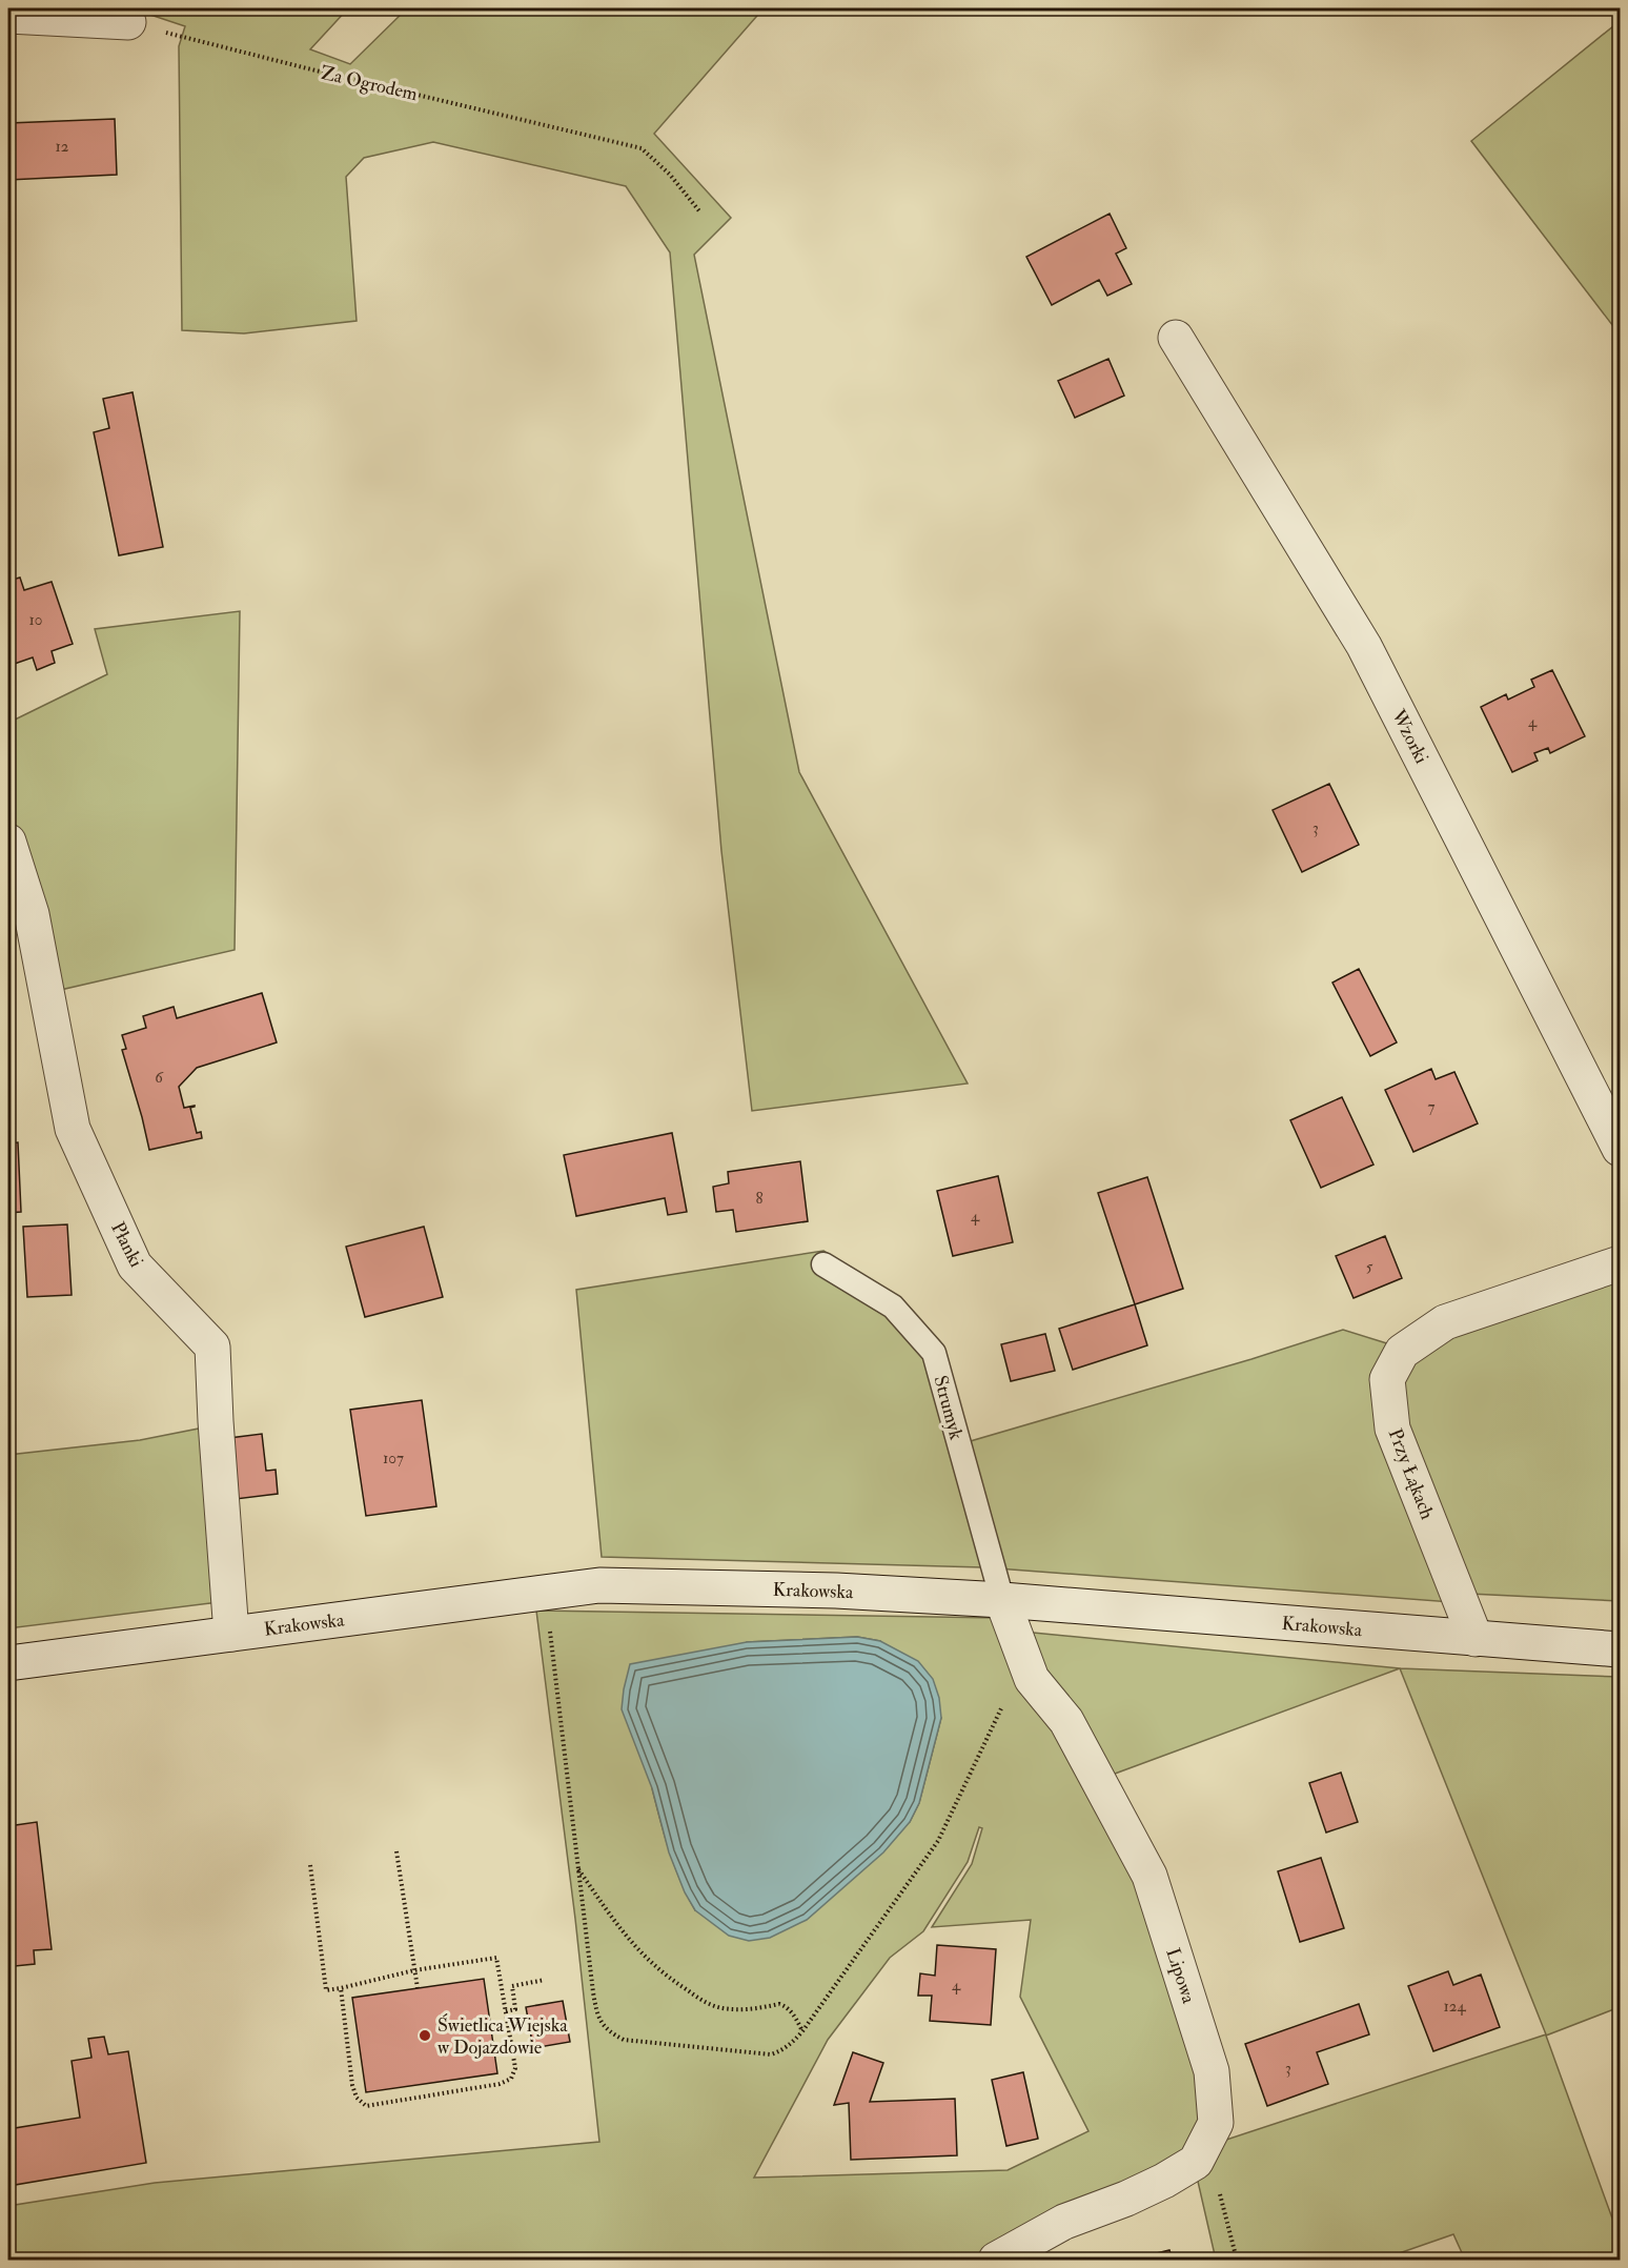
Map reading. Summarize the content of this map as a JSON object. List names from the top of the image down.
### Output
{
  "streets": {
    "street": [
      "Wzorki",
      "Płanki",
      "Przy Łąkach",
      "Krakowska",
      "Lipowa"
    ],
    "lane": ["Strumyk"],
    "path": ["Za Ogrodem"]
  },
  "crossings": [
    ["Płanki", "Krakowska"],
    ["Strumyk", "Krakowska"],
    ["Strumyk", "Lipowa"],
    ["Przy Łąkach", "Krakowska"],
    ["Krakowska", "Lipowa"]
  ],
  "places": ["Świetlica Wiejska w Dojazdowie"],
  "house_numbers": [
    "12",
    "10",
    "4",
    "3",
    "6",
    "7",
    "8",
    "4",
    "5",
    "107",
    "4",
    "124",
    "3"
  ]
}
